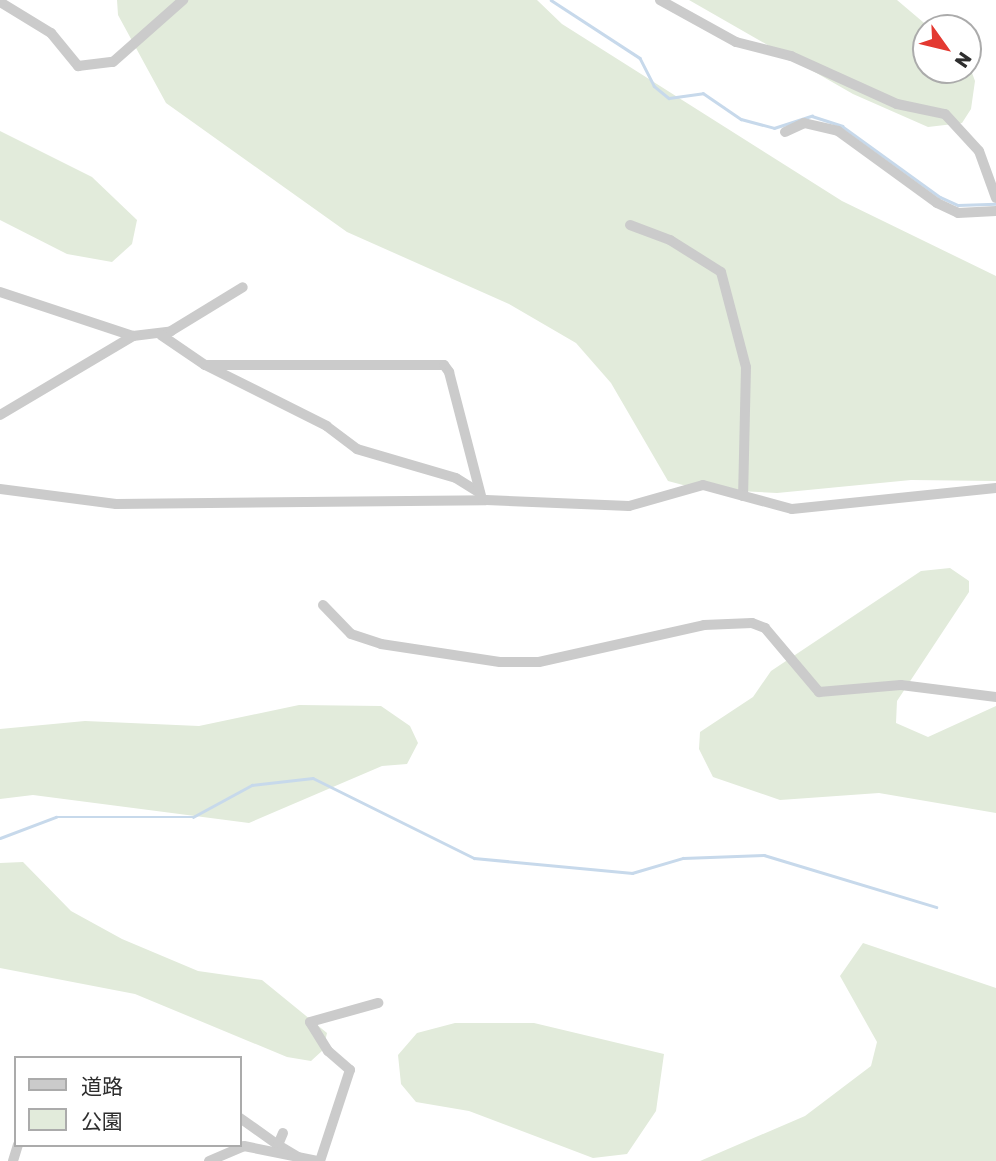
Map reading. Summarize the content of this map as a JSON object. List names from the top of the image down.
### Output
{
  "legend": ["道路", "公園"],
  "north": "bottom right"
}
